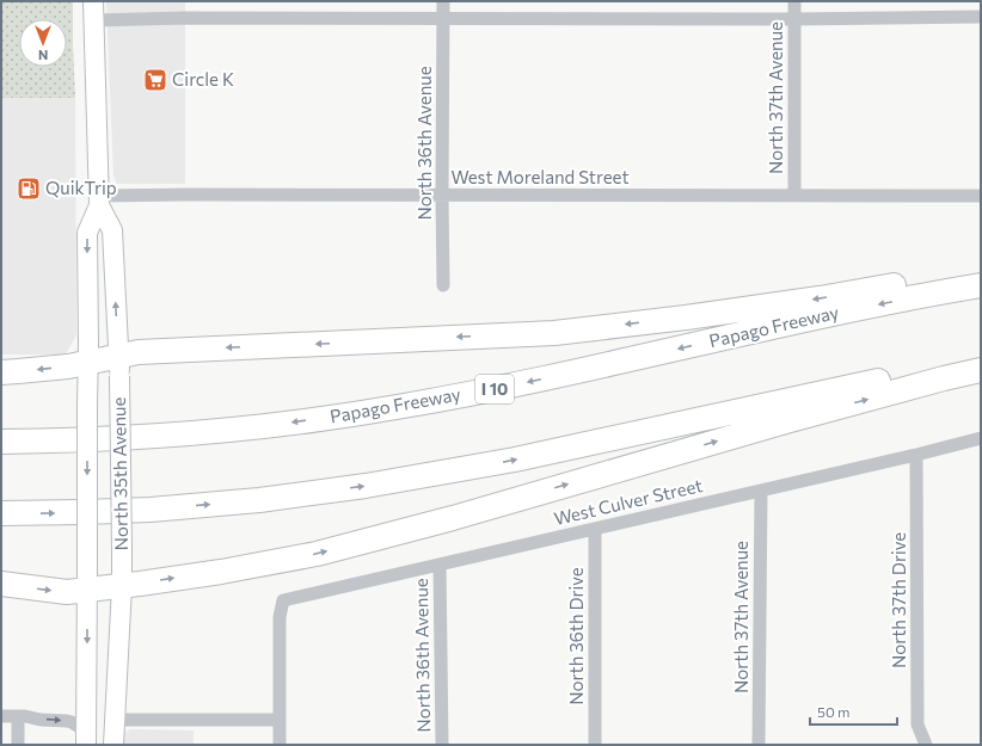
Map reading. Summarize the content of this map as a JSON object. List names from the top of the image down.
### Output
{
  "streets": {
    "highway": ["Papago Freeway", "I 10"],
    "main road": ["North 35th Avenue"],
    "street": [
      "North 37th Avenue",
      "North 36th Avenue",
      "West Moreland Street",
      "West Culver Street",
      "North 37th Drive",
      "North 36th Drive"
    ]
  },
  "crossings": [
    ["North 37th Avenue", "West Moreland Street"],
    ["North 37th Avenue", "West Culver Street"],
    ["North 36th Avenue", "West Moreland Street"],
    ["North 36th Avenue", "West Culver Street"],
    ["West Moreland Street", "North 35th Avenue"],
    ["West Culver Street", "North 37th Drive"],
    ["West Culver Street", "North 36th Drive"]
  ],
  "places": {
    "supermarket": ["Circle K"],
    "fuel station": ["QuikTrip"]
  },
  "scale_bar": "50 m",
  "north": "bottom"
}
